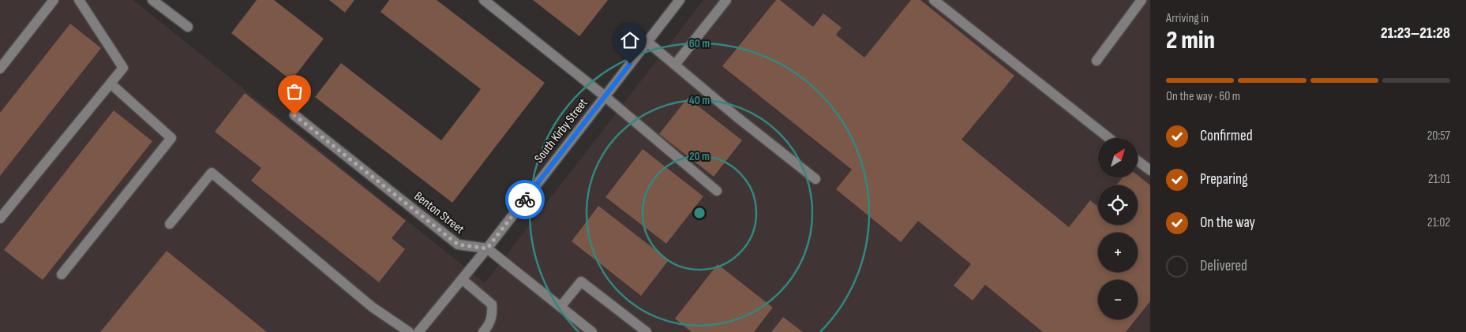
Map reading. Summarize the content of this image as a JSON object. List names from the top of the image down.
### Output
{
  "streets": {
    "street": ["South Kirby Street", "Benton Street"]
  },
  "crossings": [
    ["South Kirby Street", "Benton Street"]
  ],
  "north": "top right",
  "page": {
    "heading": ["2 min", "Arriving in", "21:23–21:28"],
    "bar": "On the way · 60 m",
    "list": [
      ["Confirmed", "20:57"],
      ["Preparing", "21:01"],
      ["On the way", "21:02"],
      "Delivered"
    ],
    "map_buttons": ["+", "−"]
  },
  "rings": ["60 m", "40 m", "20 m"]
}
